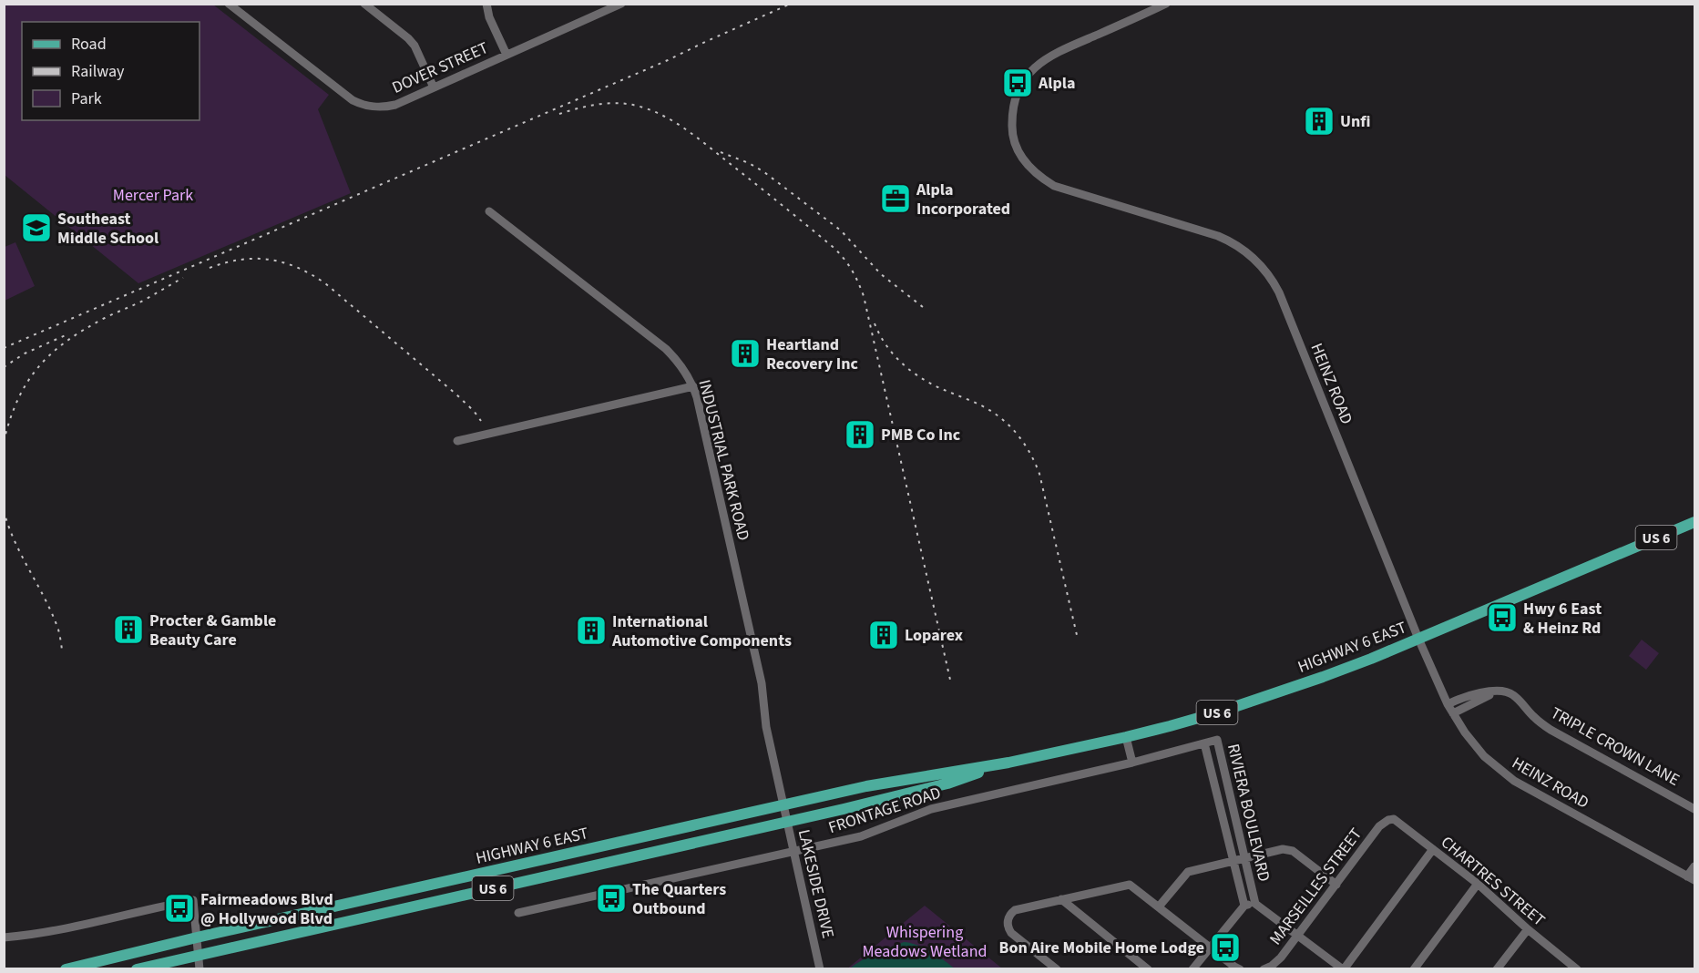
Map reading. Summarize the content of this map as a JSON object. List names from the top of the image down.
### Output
{
  "streets": {
    "main road": ["US 6", "HIGHWAY 6 EAST"],
    "street": [
      "DOVER STREET",
      "HEINZ ROAD",
      "INDUSTRIAL PARK ROAD",
      "TRIPLE CROWN LANE",
      "FRONTAGE ROAD",
      "RIVIERA BOULEVARD",
      "CHARTRES STREET",
      "LAKESIDE DRIVE",
      "MARSEILLES STREET"
    ]
  },
  "crossings": [
    ["HEINZ ROAD", "HIGHWAY 6 EAST"],
    ["HEINZ ROAD", "TRIPLE CROWN LANE"],
    ["INDUSTRIAL PARK ROAD", "HIGHWAY 6 EAST"],
    ["INDUSTRIAL PARK ROAD", "LAKESIDE DRIVE"],
    ["HIGHWAY 6 EAST", "LAKESIDE DRIVE"],
    ["FRONTAGE ROAD", "RIVIERA BOULEVARD"],
    ["FRONTAGE ROAD", "LAKESIDE DRIVE"],
    ["CHARTRES STREET", "MARSEILLES STREET"]
  ],
  "parks": ["Mercer Park", "Whispering Meadows Wetland"],
  "places": {
    "bus stop": [
      "Alpla",
      "Hwy 6 East & Heinz Rd",
      "The Quarters Outbound",
      "Fairmeadows Blvd @ Hollywood Blvd",
      "Bon Aire Mobile Home Lodge"
    ],
    "building": [
      "Unfi",
      "Heartland Recovery Inc",
      "PMB Co Inc",
      "Procter & Gamble Beauty Care",
      "International Automotive Components",
      "Loparex"
    ],
    "office": ["Alpla Incorporated"],
    "school or university": ["Southeast Middle School"]
  },
  "legend": ["Road", "Railway", "Park"]
}
